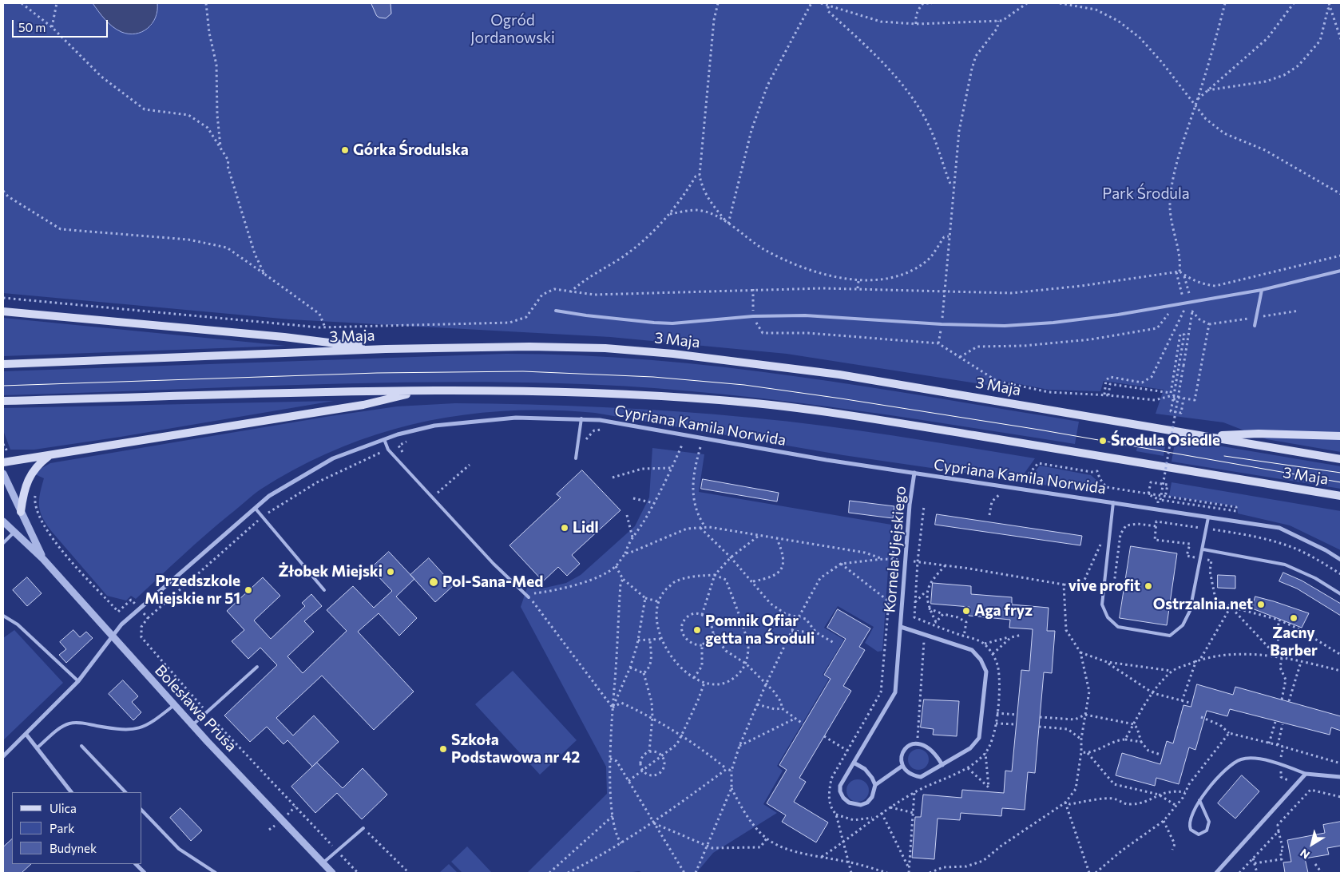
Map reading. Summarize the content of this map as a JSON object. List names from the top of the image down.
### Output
{
  "streets": {
    "main road": ["3 Maja"],
    "street": ["Cypriana Kamila Norwida", "Kornela Ujejskiego", "Bolesława Prusa"]
  },
  "crossings": [
    ["Cypriana Kamila Norwida", "Kornela Ujejskiego"],
    ["Cypriana Kamila Norwida", "Bolesława Prusa"]
  ],
  "parks": ["Ogród Jordanowski", "Park Środula"],
  "places": [
    "Górka Środulska",
    "Środula Osiedle",
    "Lidl",
    "Żłobek Miejski",
    "Pol-Sana-Med",
    "vive profit",
    "Przedszkole Miejskie nr 51",
    "Ostrzalnia.net",
    "Aga fryz",
    "Zacny Barber",
    "Pomnik Ofiar getta na Środuli",
    "Szkoła Podstawowa nr 42"
  ],
  "legend": ["Ulica", "Park", "Budynek"],
  "scale_bar": "50 m",
  "north": "bottom left"
}
